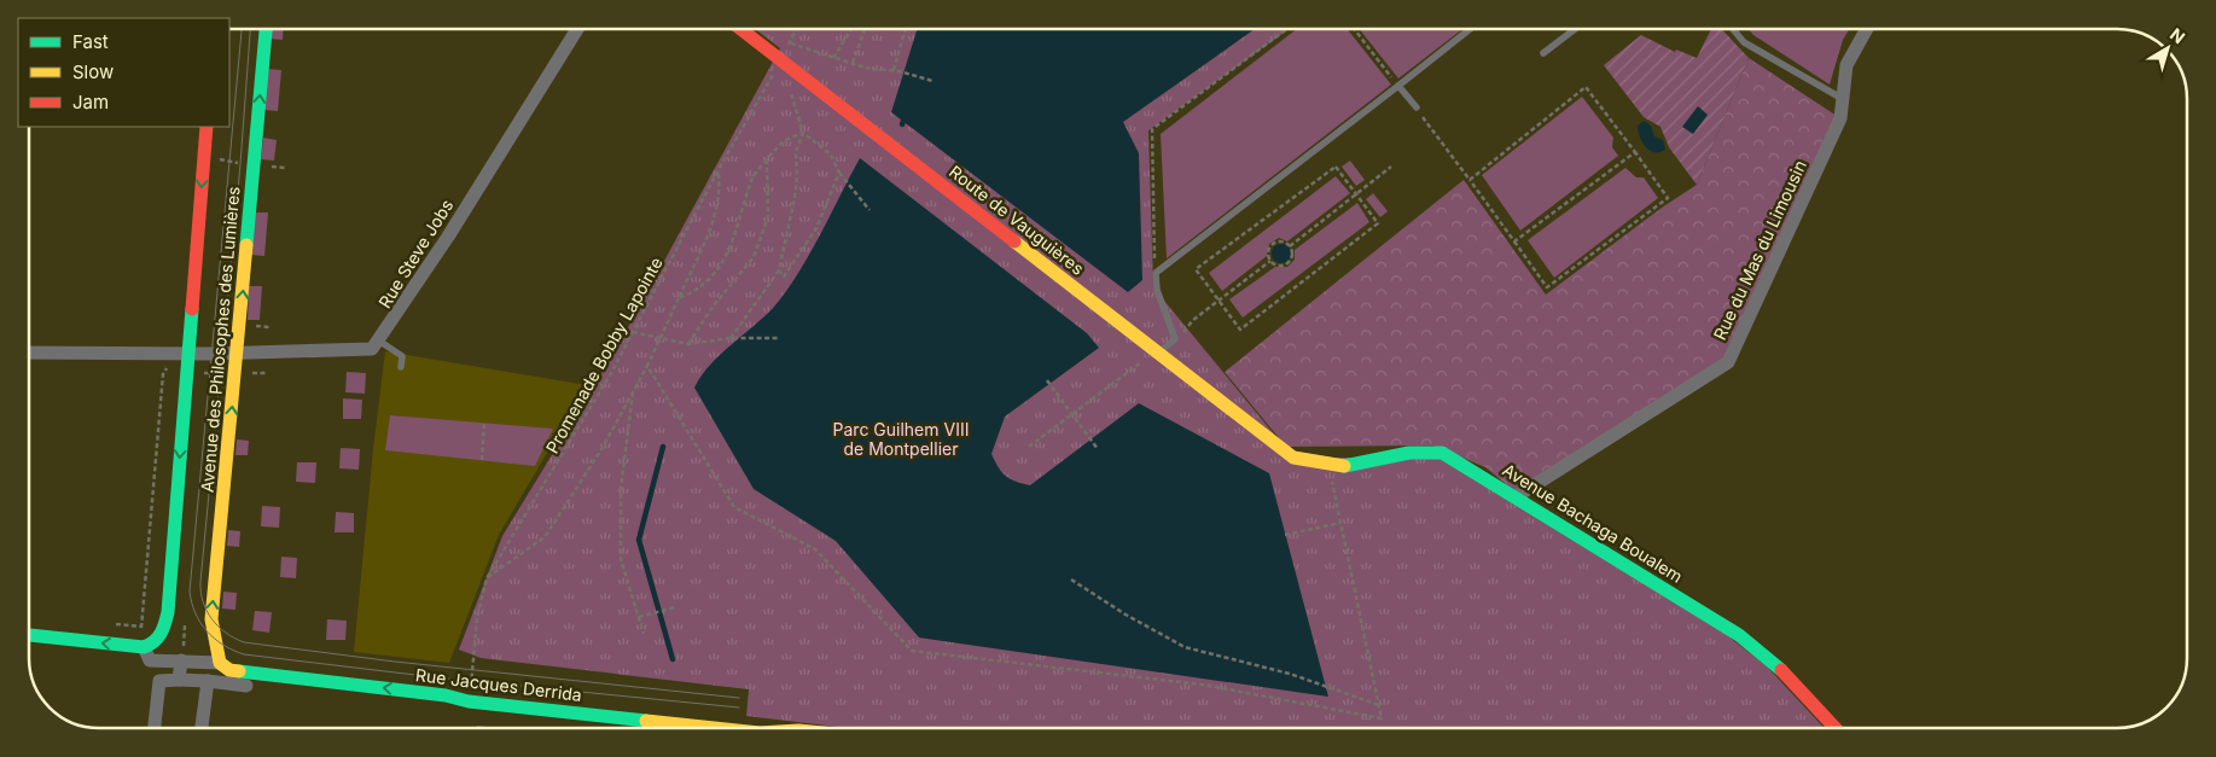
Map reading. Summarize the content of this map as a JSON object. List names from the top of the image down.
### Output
{
  "streets": {
    "street": [
      "Route de Vauguières",
      "Rue du Mas du Limousin",
      "Rue Steve Jobs",
      "Avenue des Philosophes des Lumières",
      "Avenue Bachaga Boualem",
      "Rue Jacques Derrida"
    ],
    "path": ["Promenade Bobby Lapointe"]
  },
  "crossings": [
    ["Route de Vauguières", "Promenade Bobby Lapointe"],
    ["Route de Vauguières", "Avenue Bachaga Boualem"],
    ["Rue du Mas du Limousin", "Avenue Bachaga Boualem"],
    ["Avenue des Philosophes des Lumières", "Rue Jacques Derrida"],
    ["Promenade Bobby Lapointe", "Rue Jacques Derrida"]
  ],
  "one_way": ["Rue Jacques Derrida"],
  "parks": ["Parc Guilhem VIII de Montpellier"],
  "legend": ["Fast", "Slow", "Jam"],
  "north": "top right"
}
